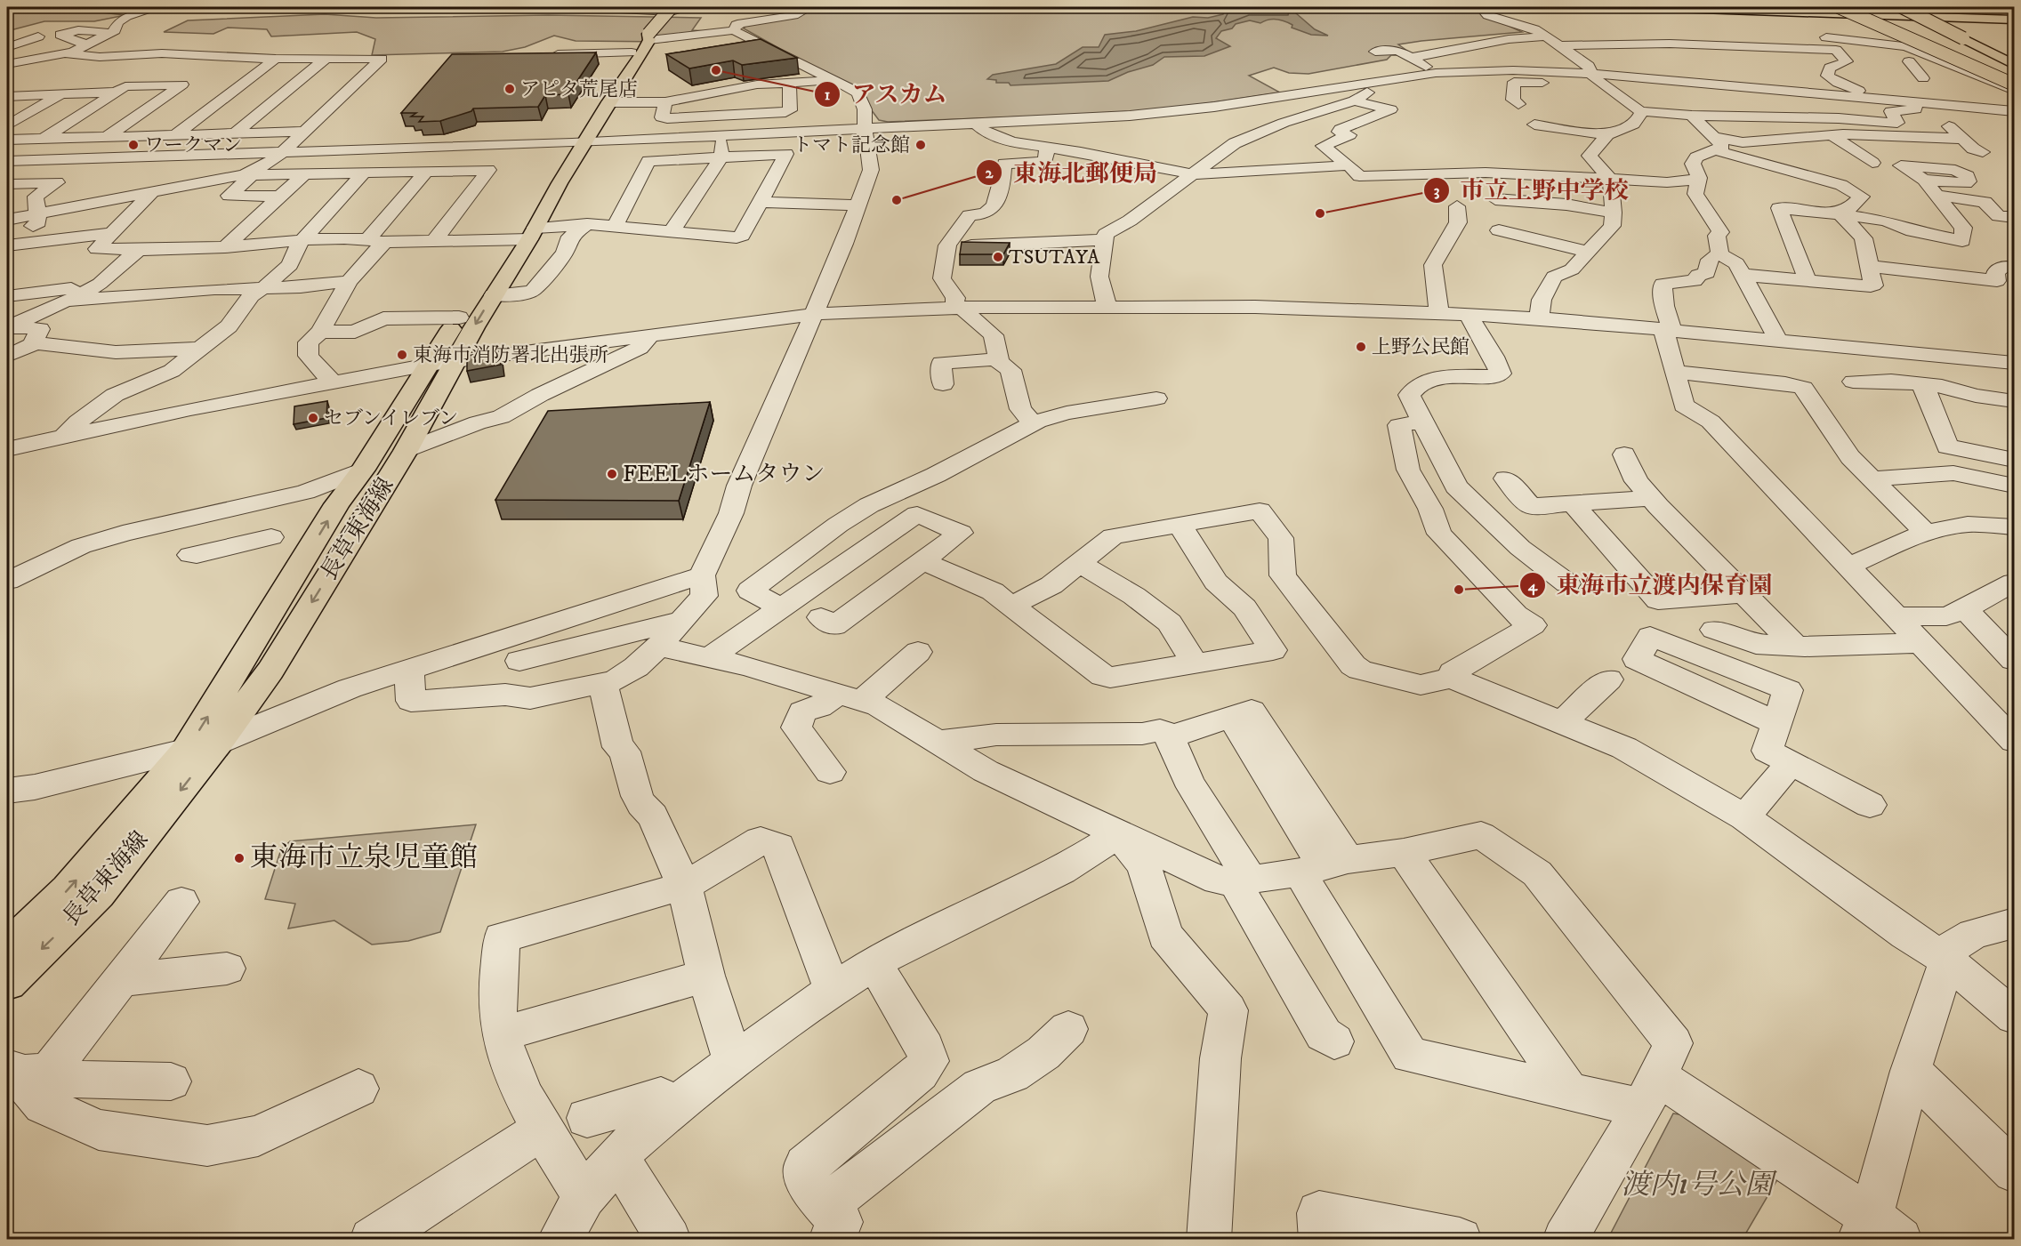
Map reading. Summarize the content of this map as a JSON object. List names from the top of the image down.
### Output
{
  "streets": {
    "main road": ["長草東海線"]
  },
  "parks": ["渡内1号公園"],
  "places": [
    "アスカム",
    "アピタ荒尾店",
    "ワークマン",
    "トマト記念館",
    "東海北郵便局",
    "市立上野中学校",
    "TSUTAYA",
    "上野公民館",
    "東海市消防署北出張所",
    "セブンイレブン",
    "FEELホームタウン",
    "東海市立渡内保育園",
    "東海市立泉児童館"
  ]
}
